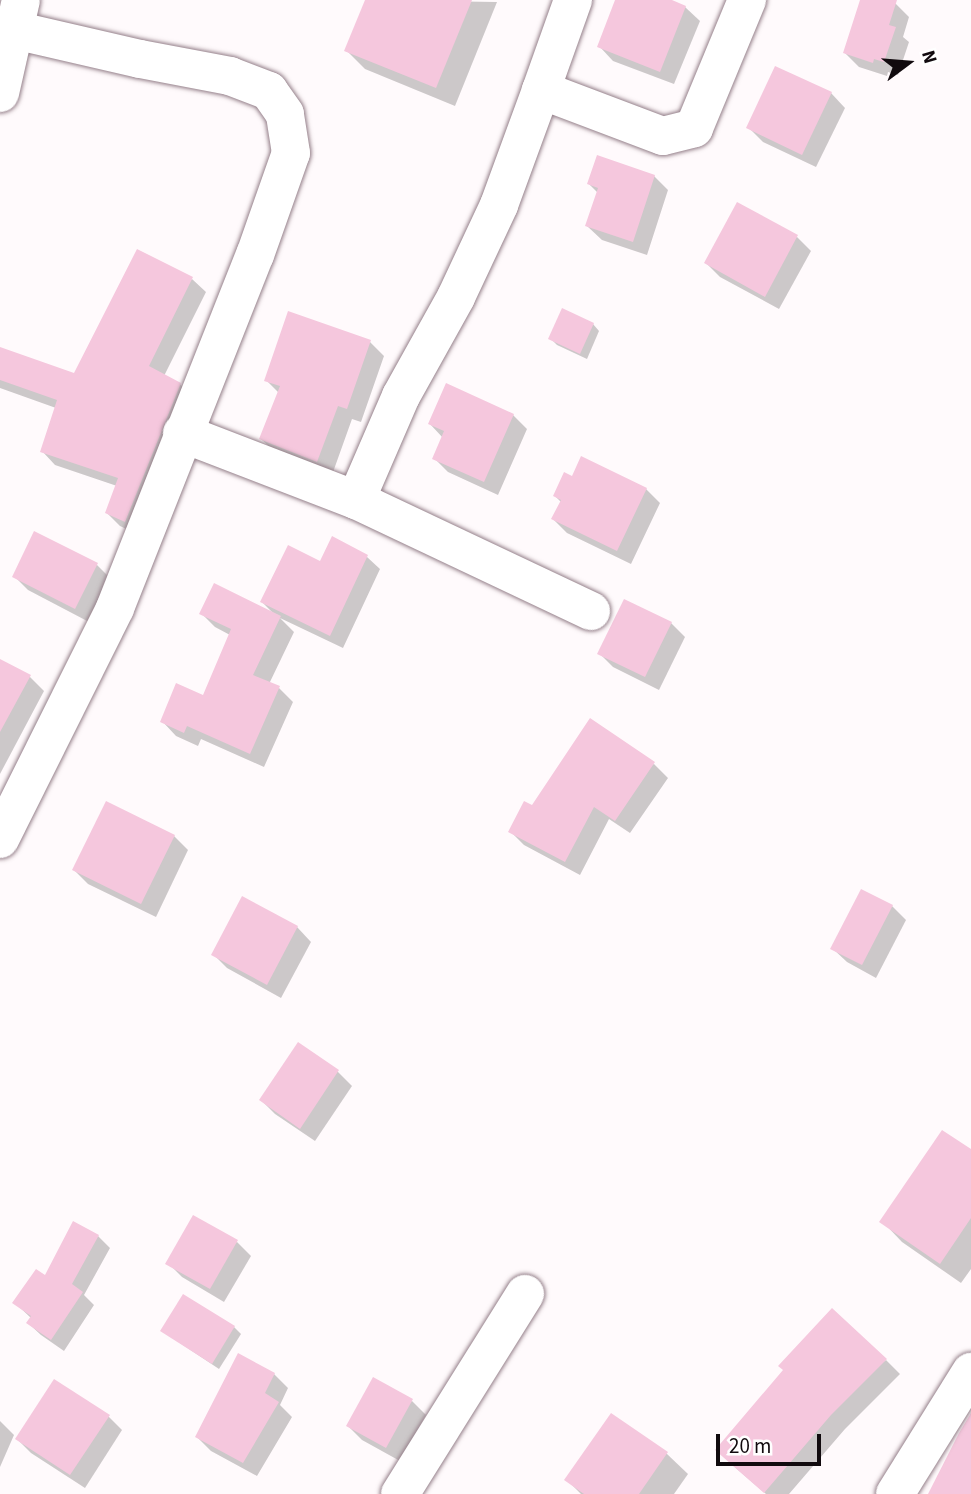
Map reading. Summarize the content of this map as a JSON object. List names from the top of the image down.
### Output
{
  "scale_bar": "20 m",
  "north": "right"
}
